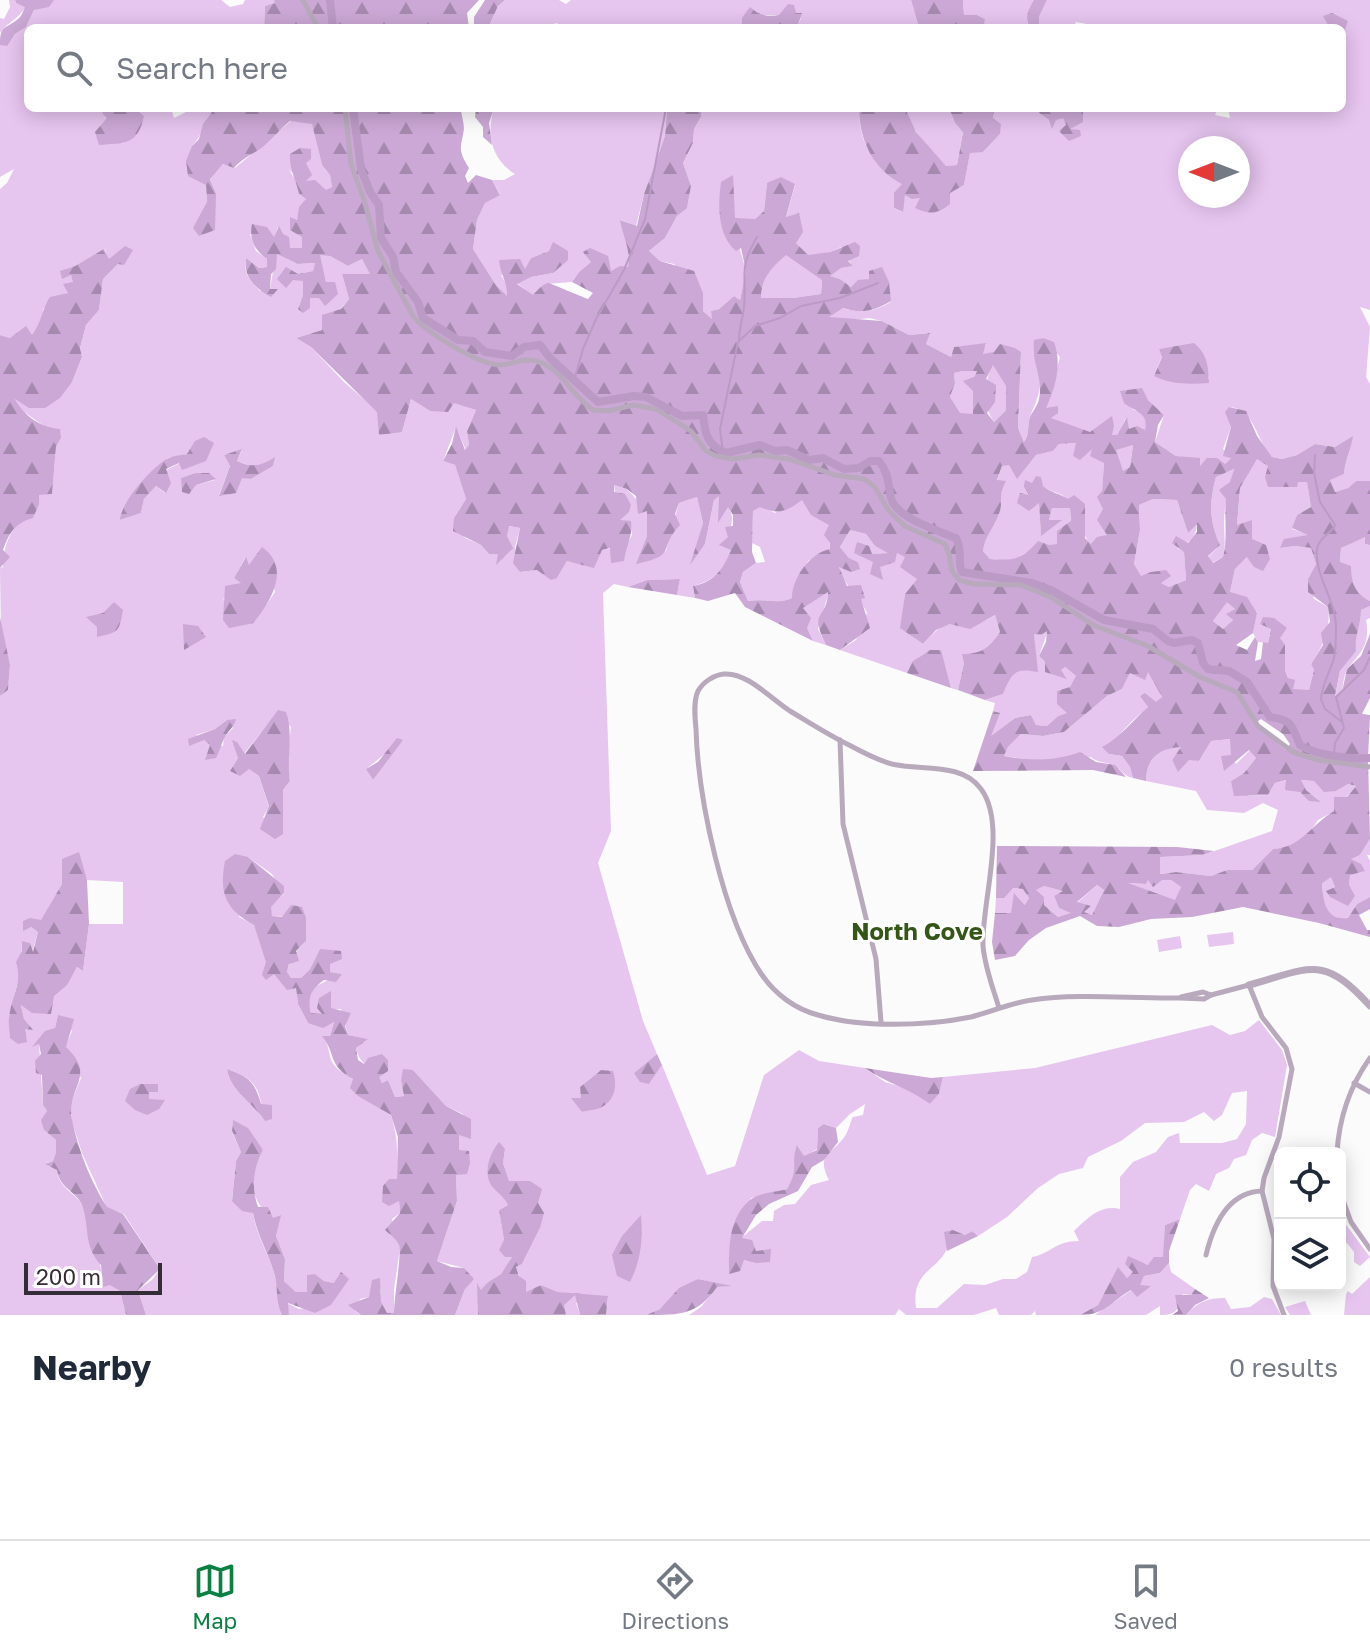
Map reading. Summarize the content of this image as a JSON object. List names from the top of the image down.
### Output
{
  "districts": ["North Cove"],
  "scale_bar": "200 m",
  "north": "left",
  "page": {
    "search": "Search here",
    "scale": "200 m",
    "heading": ["Nearby", "0 results"],
    "nav": ["Map", "Directions", "Saved"]
  }
}
